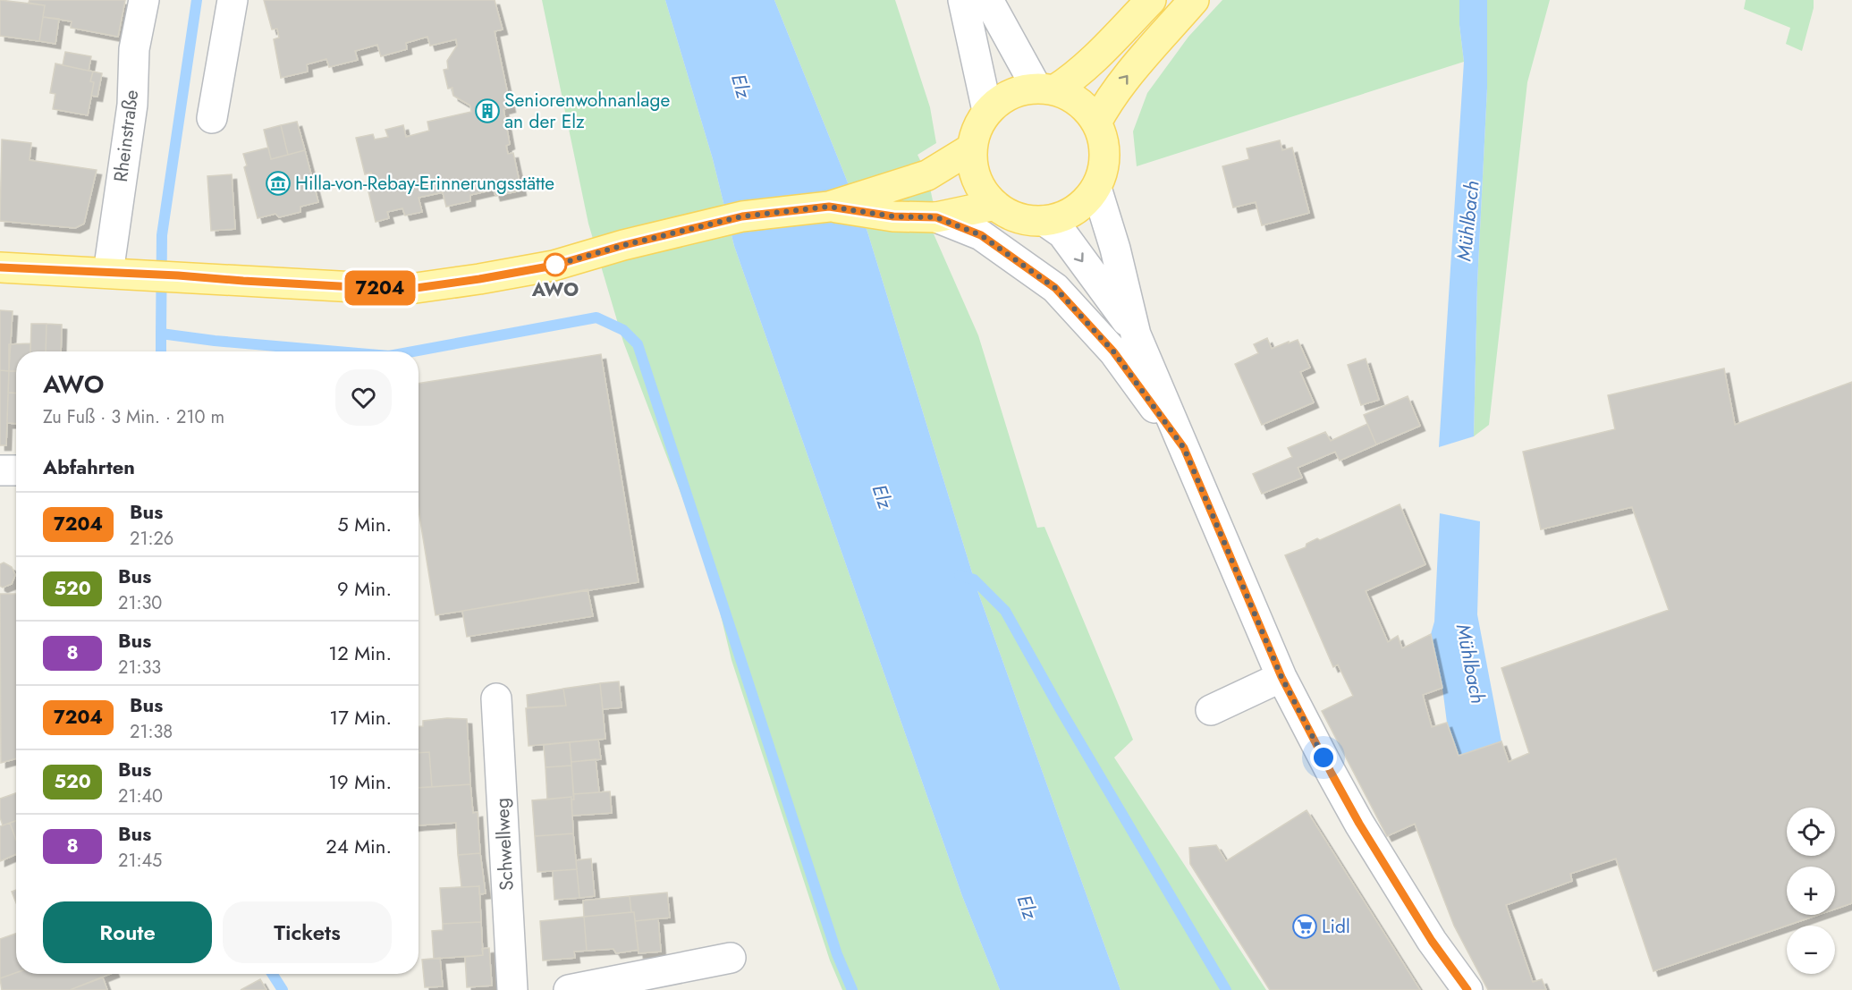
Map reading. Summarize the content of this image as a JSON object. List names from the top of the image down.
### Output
{
  "streets": {
    "street": ["Rheinstraße", "Schwellweg"]
  },
  "water": ["Elz", "Mühlbach"],
  "places": {
    "building": ["Seniorenwohnanlage an der Elz"],
    "museum": ["Hilla-von-Rebay-Erinnerungsstätte"],
    "other": ["AWO"],
    "supermarket": ["Lidl"]
  },
  "lines": ["bus line 7204"],
  "page": {
    "on_map": "7204",
    "heading": [
      ["AWO", "Zu Fuß · 3 Min. · 210 m"],
      "Abfahrten"
    ],
    "list": [
      {
        "mark": "7204",
        "name": "Bus",
        "note": "21:26",
        "value": "5 Min."
      },
      {
        "mark": "520",
        "name": "Bus",
        "note": "21:30",
        "value": "9 Min."
      },
      {
        "mark": "8",
        "name": "Bus",
        "note": "21:33",
        "value": "12 Min."
      },
      {
        "mark": "7204",
        "name": "Bus",
        "note": "21:38",
        "value": "17 Min."
      },
      {
        "mark": "520",
        "name": "Bus",
        "note": "21:40",
        "value": "19 Min."
      },
      {
        "mark": "8",
        "name": "Bus",
        "note": "21:45",
        "value": "24 Min."
      }
    ],
    "map_buttons": ["+", "−"],
    "buttons": ["Route", "Tickets"]
  }
}
